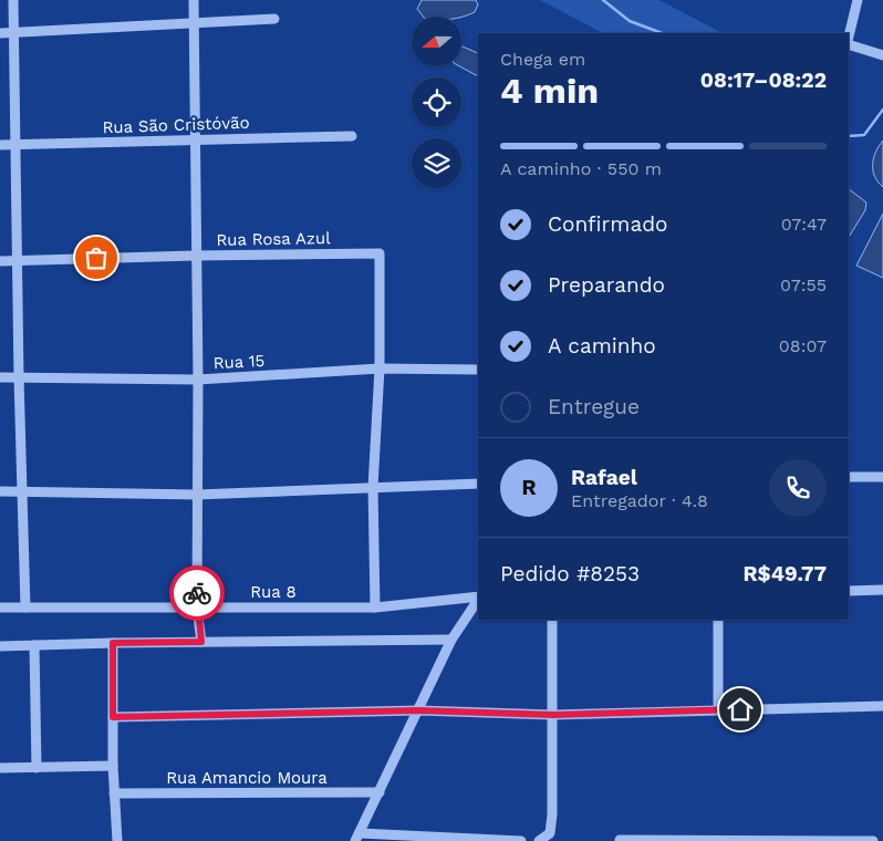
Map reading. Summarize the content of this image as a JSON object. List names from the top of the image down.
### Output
{
  "streets": {
    "street": [
      "Rua São Cristóvão",
      "Rua Rosa Azul",
      "Rua 15",
      "Rua 8",
      "Rua Amancio Moura"
    ]
  },
  "crossings": [
    ["Rua Rosa Azul", "Rua 15"]
  ],
  "north": "left",
  "page": {
    "heading": ["4 min", "Chega em", "08:17–08:22"],
    "panel": [
      "Rafael",
      "Entregador · 4.8",
      "Pedido #8253",
      "R$49.77"
    ],
    "bar": "A caminho · 550 m",
    "list": [
      ["Confirmado", "07:47"],
      ["Preparando", "07:55"],
      ["A caminho", "08:07"],
      "Entregue"
    ],
    "round": "R"
  }
}
